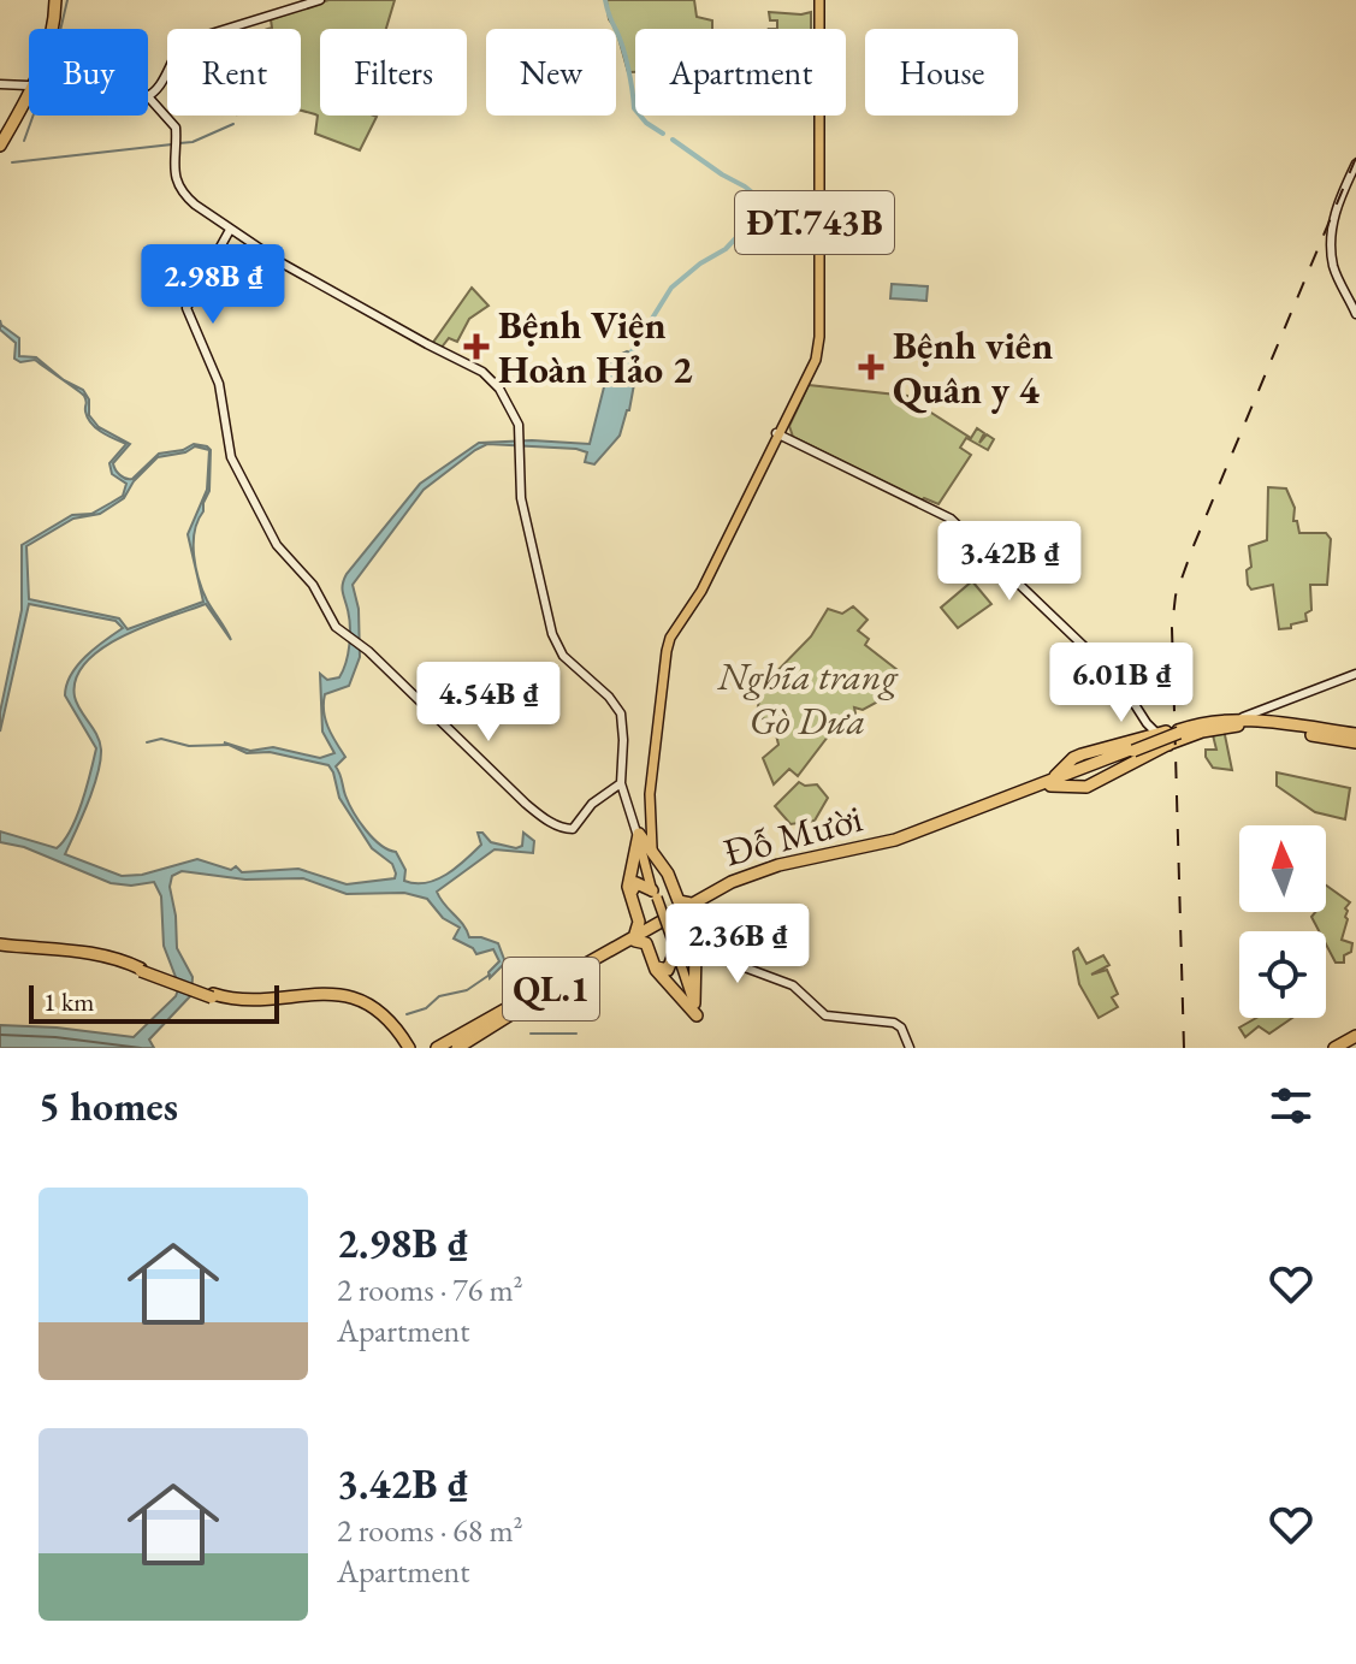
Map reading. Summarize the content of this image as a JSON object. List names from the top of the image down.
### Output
{
  "streets": {
    "highway": ["Đỗ Mười", "QL.1"],
    "main road": ["ĐT.743B"]
  },
  "crossings": [
    ["Đỗ Mười", "QL.1"]
  ],
  "parks": ["Nghĩa trang Gò Dưa"],
  "places": {
    "health": ["Bệnh Viện Hoàn Hảo 2", "Bệnh viên Quân y 4"]
  },
  "scale_bar": "1 km",
  "north": "top",
  "page": {
    "chip": [
      "Buy",
      "Rent",
      "Filters",
      "New",
      "Apartment",
      "House"
    ],
    "price": [
      "2.98B ₫",
      "3.42B ₫",
      "6.01B ₫",
      "4.54B ₫",
      "2.36B ₫"
    ],
    "scale": "1 km",
    "heading": "5 homes",
    "list": [
      {
        "name": "2.98B ₫",
        "note": "2 rooms · 76 m² · Apartment"
      },
      {
        "name": "3.42B ₫",
        "note": "2 rooms · 68 m² · Apartment"
      }
    ]
  }
}
